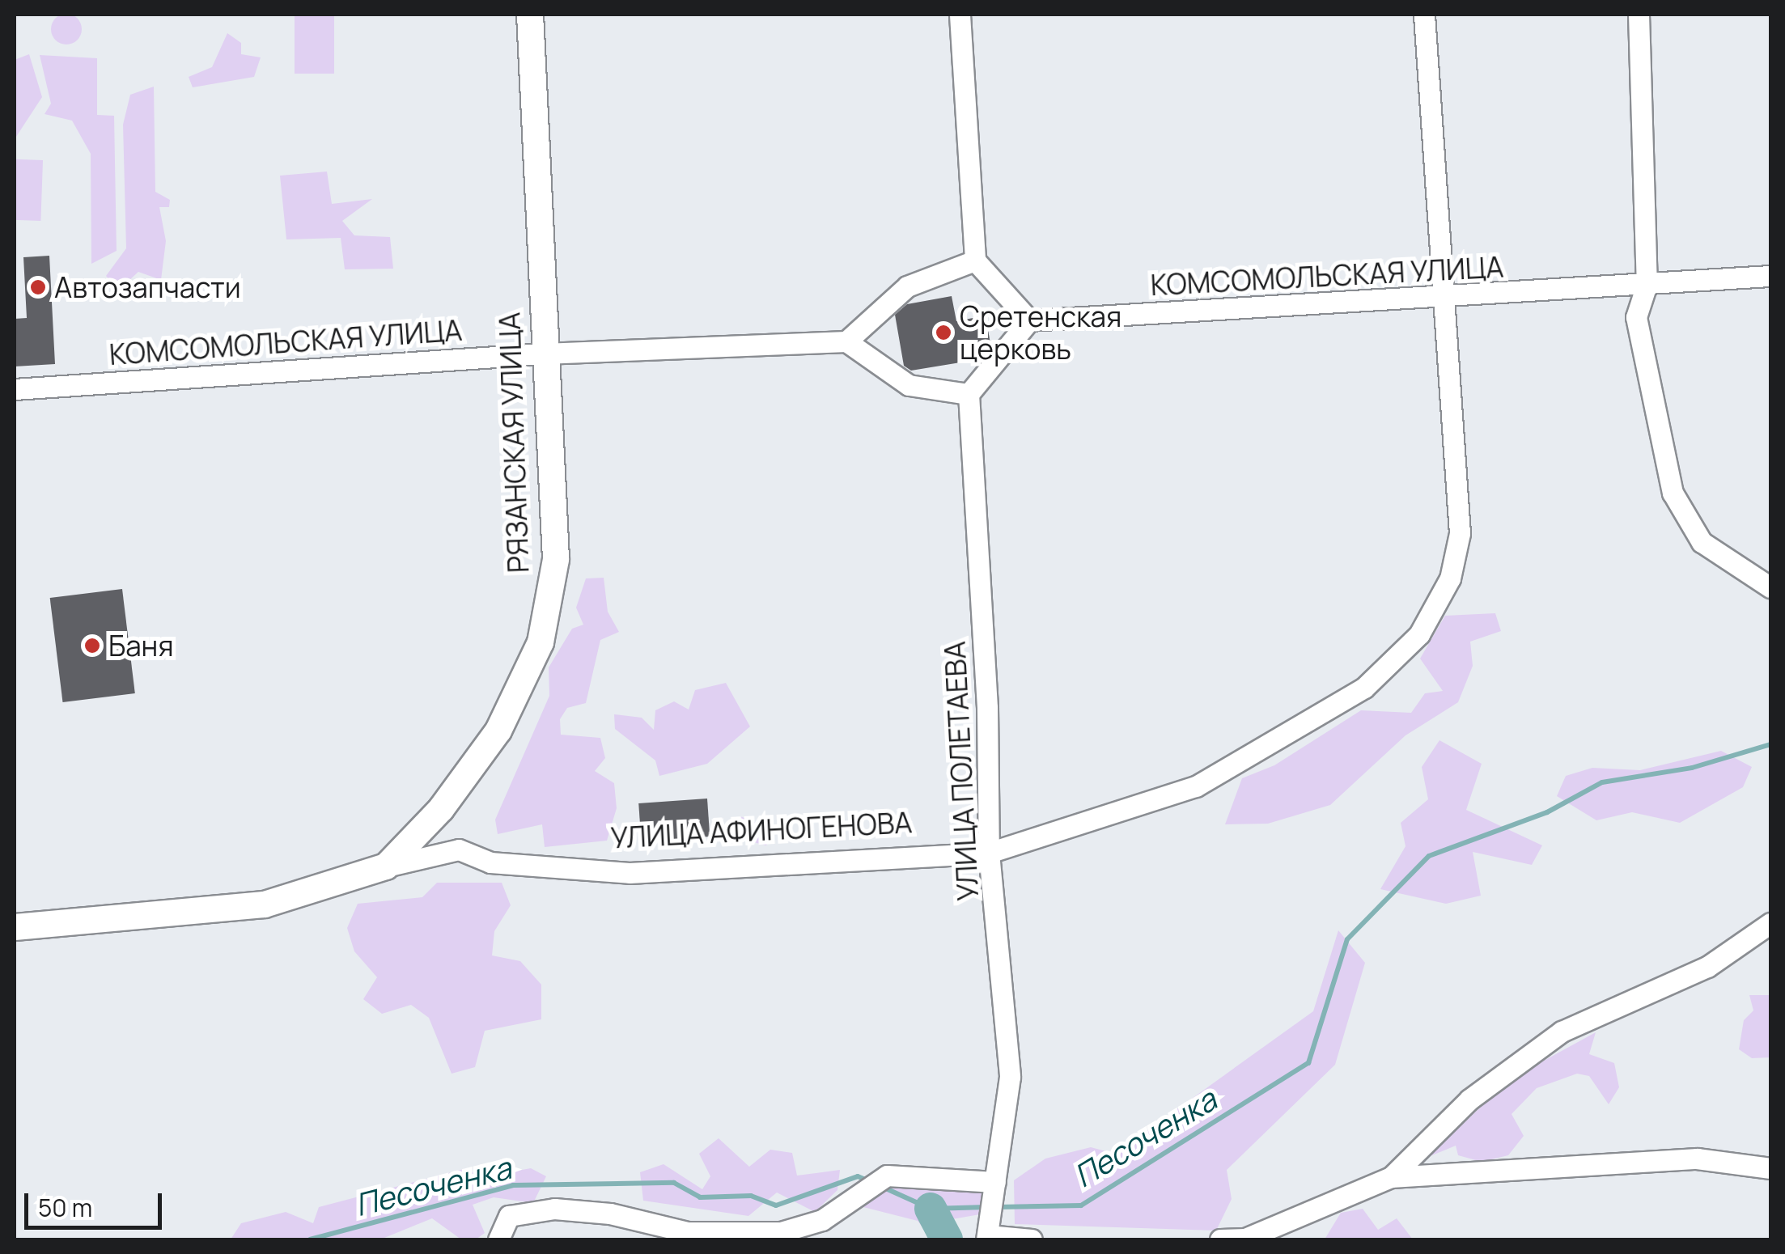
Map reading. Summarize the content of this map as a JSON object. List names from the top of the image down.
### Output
{
  "streets": {
    "street": [
      "КОМСОМОЛЬСКАЯ УЛИЦА",
      "РЯЗАНСКАЯ УЛИЦА",
      "УЛИЦА ПОЛЕТАЕВА",
      "УЛИЦА АФИНОГЕНОВА"
    ]
  },
  "crossings": [
    ["КОМСОМОЛЬСКАЯ УЛИЦА", "РЯЗАНСКАЯ УЛИЦА"],
    ["КОМСОМОЛЬСКАЯ УЛИЦА", "УЛИЦА АФИНОГЕНОВА"],
    ["РЯЗАНСКАЯ УЛИЦА", "УЛИЦА АФИНОГЕНОВА"],
    ["УЛИЦА ПОЛЕТАЕВА", "УЛИЦА АФИНОГЕНОВА"]
  ],
  "water": ["Песоченка"],
  "places": ["Автозапчасти", "Сретенская церковь", "Баня"],
  "scale_bar": "50 m"
}
